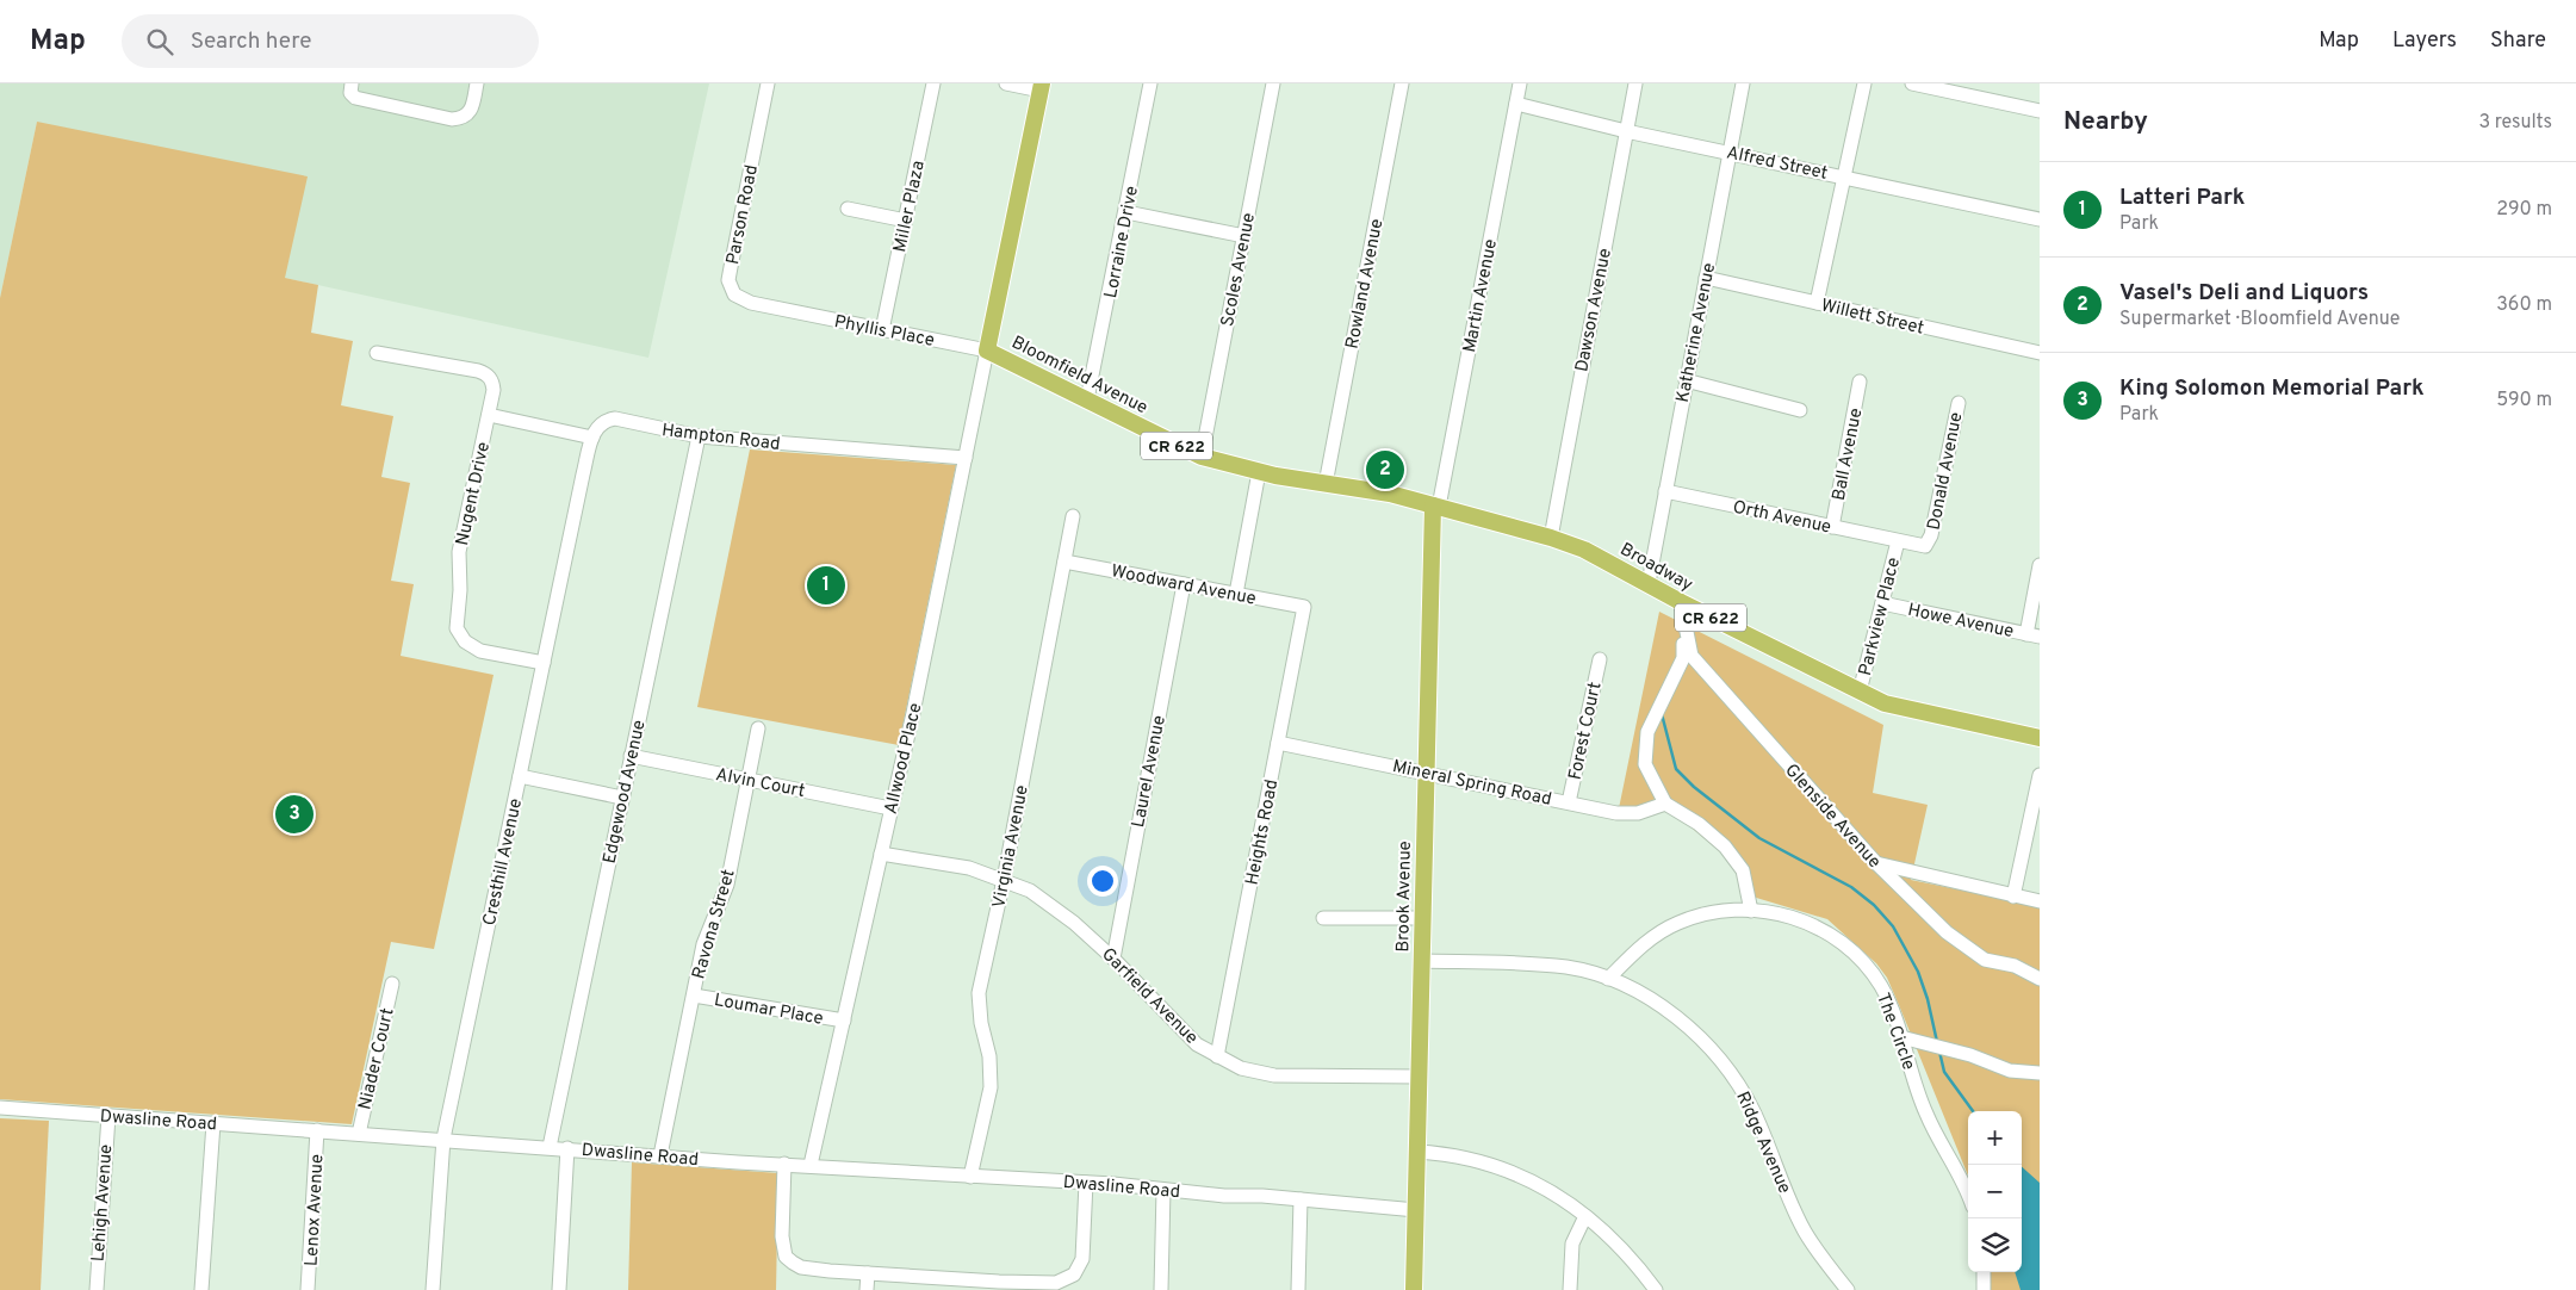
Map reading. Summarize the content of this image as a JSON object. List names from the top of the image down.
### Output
{
  "streets": {
    "main road": [
      "Bloomfield Avenue",
      "CR 622",
      "Broadway",
      "Brook Avenue"
    ],
    "street": [
      "Alfred Street",
      "Miller Plaza",
      "Parson Road",
      "Lorraine Drive",
      "Scoles Avenue",
      "Rowland Avenue",
      "Martin Avenue",
      "Dawson Avenue",
      "Willett Street",
      "Phyllis Place",
      "Katherine Avenue",
      "Hampton Road",
      "Ball Avenue",
      "Donald Avenue",
      "Nugent Drive",
      "Orth Avenue",
      "Woodward Avenue",
      "Parkview Place",
      "Howe Avenue",
      "Forest Court",
      "Allwood Place",
      "Laurel Avenue",
      "Alvin Court",
      "Mineral Spring Road",
      "Edgewood Avenue",
      "Glenside Avenue",
      "Heights Road",
      "Virginia Avenue",
      "Cresthill Avenue",
      "Ravona Street",
      "Garfield Avenue",
      "Loumar Place",
      "The Circle",
      "Niader Court",
      "Dwasline Road",
      "Ridge Avenue",
      "Lehigh Avenue",
      "Lenox Avenue"
    ]
  },
  "crossings": [
    ["Alfred Street", "Martin Avenue"],
    ["Alfred Street", "Dawson Avenue"],
    ["Alfred Street", "Katherine Avenue"],
    ["Miller Plaza", "Phyllis Place"],
    ["Parson Road", "Phyllis Place"],
    ["Lorraine Drive", "Bloomfield Avenue"],
    ["Scoles Avenue", "Bloomfield Avenue"],
    ["Rowland Avenue", "Bloomfield Avenue"],
    ["Martin Avenue", "Broadway"],
    ["Martin Avenue", "Brook Avenue"],
    ["Dawson Avenue", "Broadway"],
    ["Willett Street", "Katherine Avenue"],
    ["Phyllis Place", "Bloomfield Avenue"],
    ["Phyllis Place", "Allwood Place"],
    ["Katherine Avenue", "Orth Avenue"],
    ["Katherine Avenue", "Broadway"],
    ["Bloomfield Avenue", "Broadway"],
    ["Bloomfield Avenue", "Allwood Place"],
    ["Hampton Road", "Allwood Place"],
    ["Hampton Road", "Edgewood Avenue"],
    ["Hampton Road", "Cresthill Avenue"],
    ["Ball Avenue", "Orth Avenue"],
    ["Donald Avenue", "Orth Avenue"],
    ["Donald Avenue", "Parkview Place"],
    ["Nugent Drive", "Cresthill Avenue"],
    ["Orth Avenue", "Parkview Place"],
    ["Broadway", "Parkview Place"],
    ["Broadway", "Glenside Avenue"],
    ["Broadway", "Brook Avenue"],
    ["Woodward Avenue", "Laurel Avenue"],
    ["Woodward Avenue", "Heights Road"],
    ["Woodward Avenue", "Virginia Avenue"],
    ["Parkview Place", "Howe Avenue"],
    ["Forest Court", "Mineral Spring Road"],
    ["Allwood Place", "Alvin Court"],
    ["Allwood Place", "Garfield Avenue"],
    ["Allwood Place", "Loumar Place"],
    ["Allwood Place", "Dwasline Road"],
    ["Laurel Avenue", "Garfield Avenue"],
    ["Alvin Court", "Edgewood Avenue"],
    ["Alvin Court", "Ravona Street"],
    ["Mineral Spring Road", "Heights Road"],
    ["Mineral Spring Road", "Brook Avenue"],
    ["Edgewood Avenue", "Dwasline Road"],
    ["Heights Road", "Garfield Avenue"],
    ["Virginia Avenue", "Garfield Avenue"],
    ["Virginia Avenue", "Dwasline Road"],
    ["Cresthill Avenue", "Dwasline Road"],
    ["Brook Avenue", "Garfield Avenue"],
    ["Brook Avenue", "Dwasline Road"],
    ["Brook Avenue", "Ridge Avenue"],
    ["Ravona Street", "Loumar Place"],
    ["Ravona Street", "Dwasline Road"],
    ["The Circle", "Ridge Avenue"],
    ["Niader Court", "Dwasline Road"],
    ["Dwasline Road", "Lehigh Avenue"],
    ["Dwasline Road", "Lenox Avenue"]
  ],
  "page": {
    "header": "Map",
    "search": "Search here",
    "nav": ["Map", "Layers", "Share"],
    "heading": ["Nearby", "3 results"],
    "list": [
      {
        "mark": "1",
        "name": "Latteri Park",
        "note": "Park",
        "value": "290 m"
      },
      {
        "mark": "2",
        "name": "Vasel's Deli and Liquors",
        "note": "Supermarket · Bloomfield Avenue",
        "value": "360 m"
      },
      {
        "mark": "3",
        "name": "King Solomon Memorial Park",
        "note": "Park",
        "value": "590 m"
      }
    ],
    "pins": ["2", "1", "3"],
    "map_buttons": ["+", "−"]
  }
}
